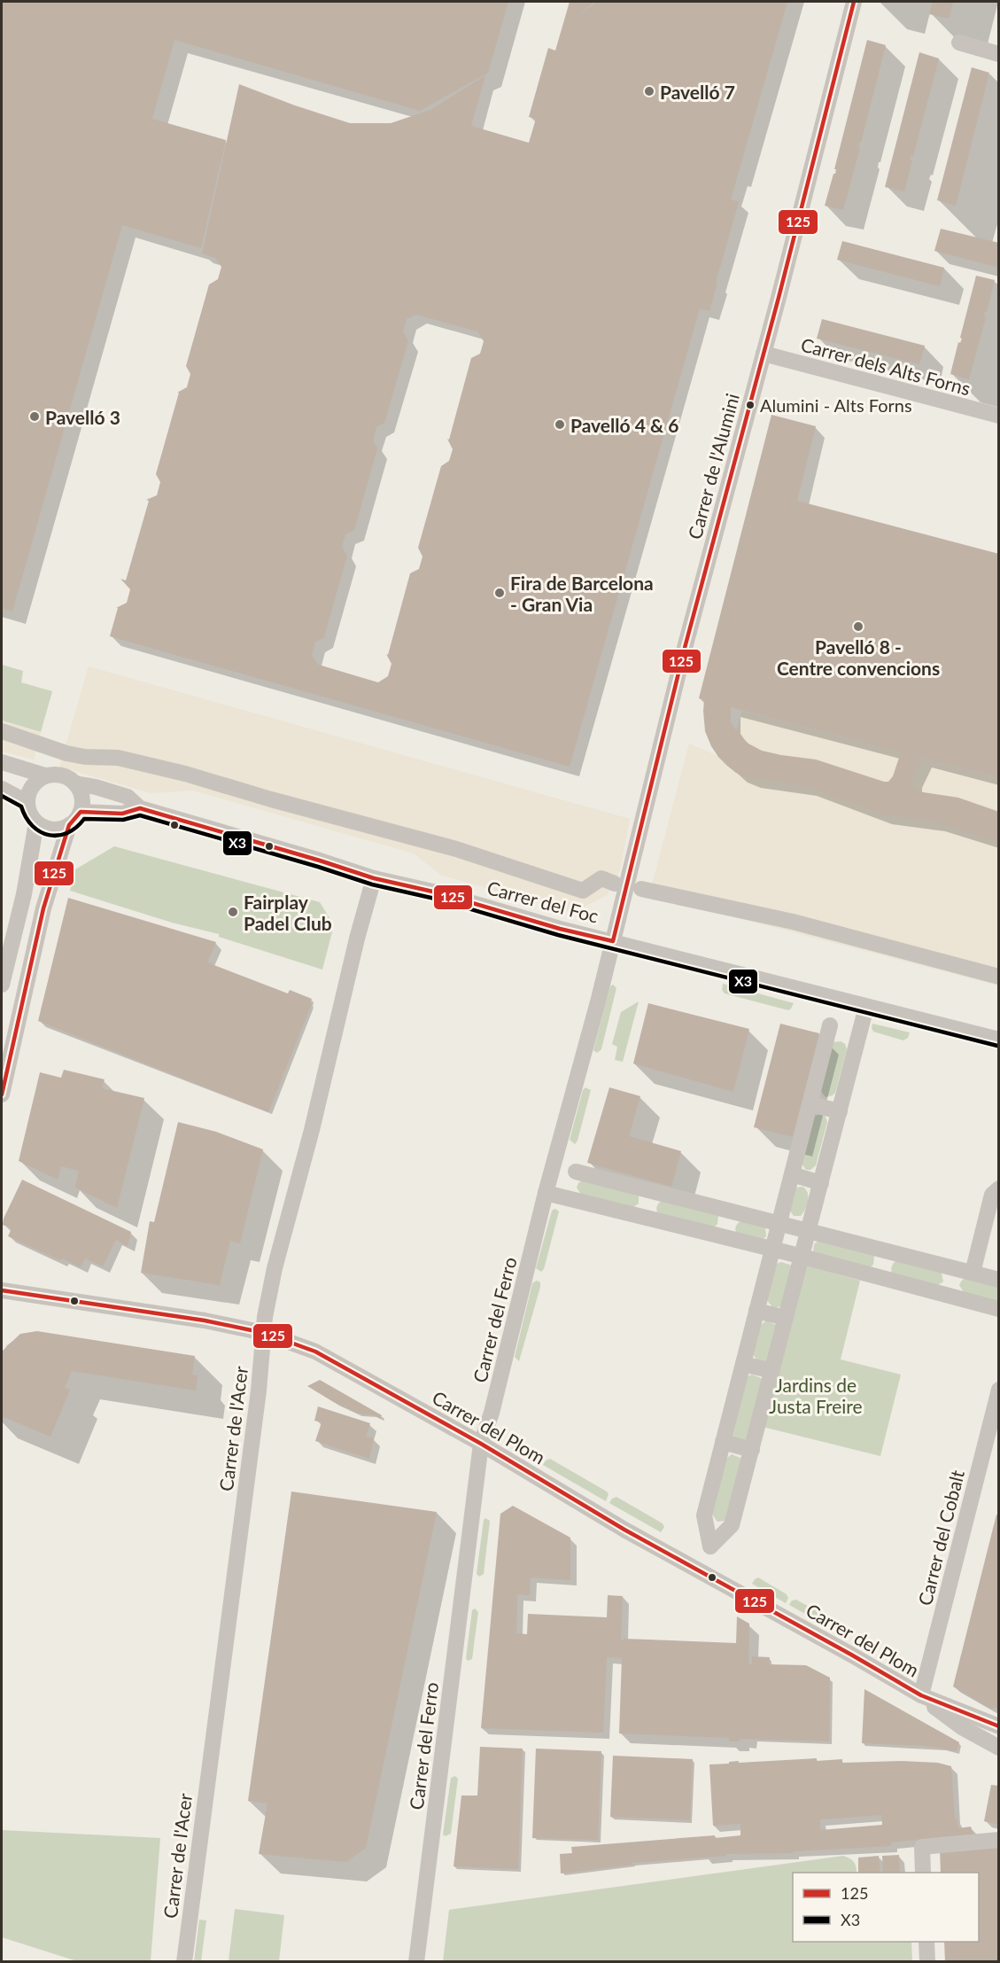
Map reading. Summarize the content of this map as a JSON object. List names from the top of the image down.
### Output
{
  "streets": {
    "street": [
      "Carrer dels Alts Forns",
      "Carrer de l'Alumini",
      "Carrer del Foc",
      "Carrer del Ferro",
      "Carrer del Plom",
      "Carrer de l'Acer",
      "Carrer del Cobalt"
    ]
  },
  "crossings": [
    ["Carrer dels Alts Forns", "Carrer de l'Alumini"],
    ["Carrer de l'Alumini", "Carrer del Foc"],
    ["Carrer de l'Alumini", "Carrer del Ferro"],
    ["Carrer del Foc", "Carrer del Ferro"],
    ["Carrer del Foc", "Carrer de l'Acer"],
    ["Carrer del Ferro", "Carrer del Plom"],
    ["Carrer del Plom", "Carrer de l'Acer"],
    ["Carrer del Plom", "Carrer del Cobalt"]
  ],
  "parks": ["Jardins de Justa Freire"],
  "places": [
    "Pavelló 7",
    "Alumini - Alts Forns",
    "Pavelló 3",
    "Pavelló 4 & 6",
    "Fira de Barcelona - Gran Via",
    "Pavelló 8 - Centre convencions",
    "Fairplay Padel Club"
  ],
  "lines": ["transit line 125", "transit line X3"],
  "legend": ["125", "X3"]
}
